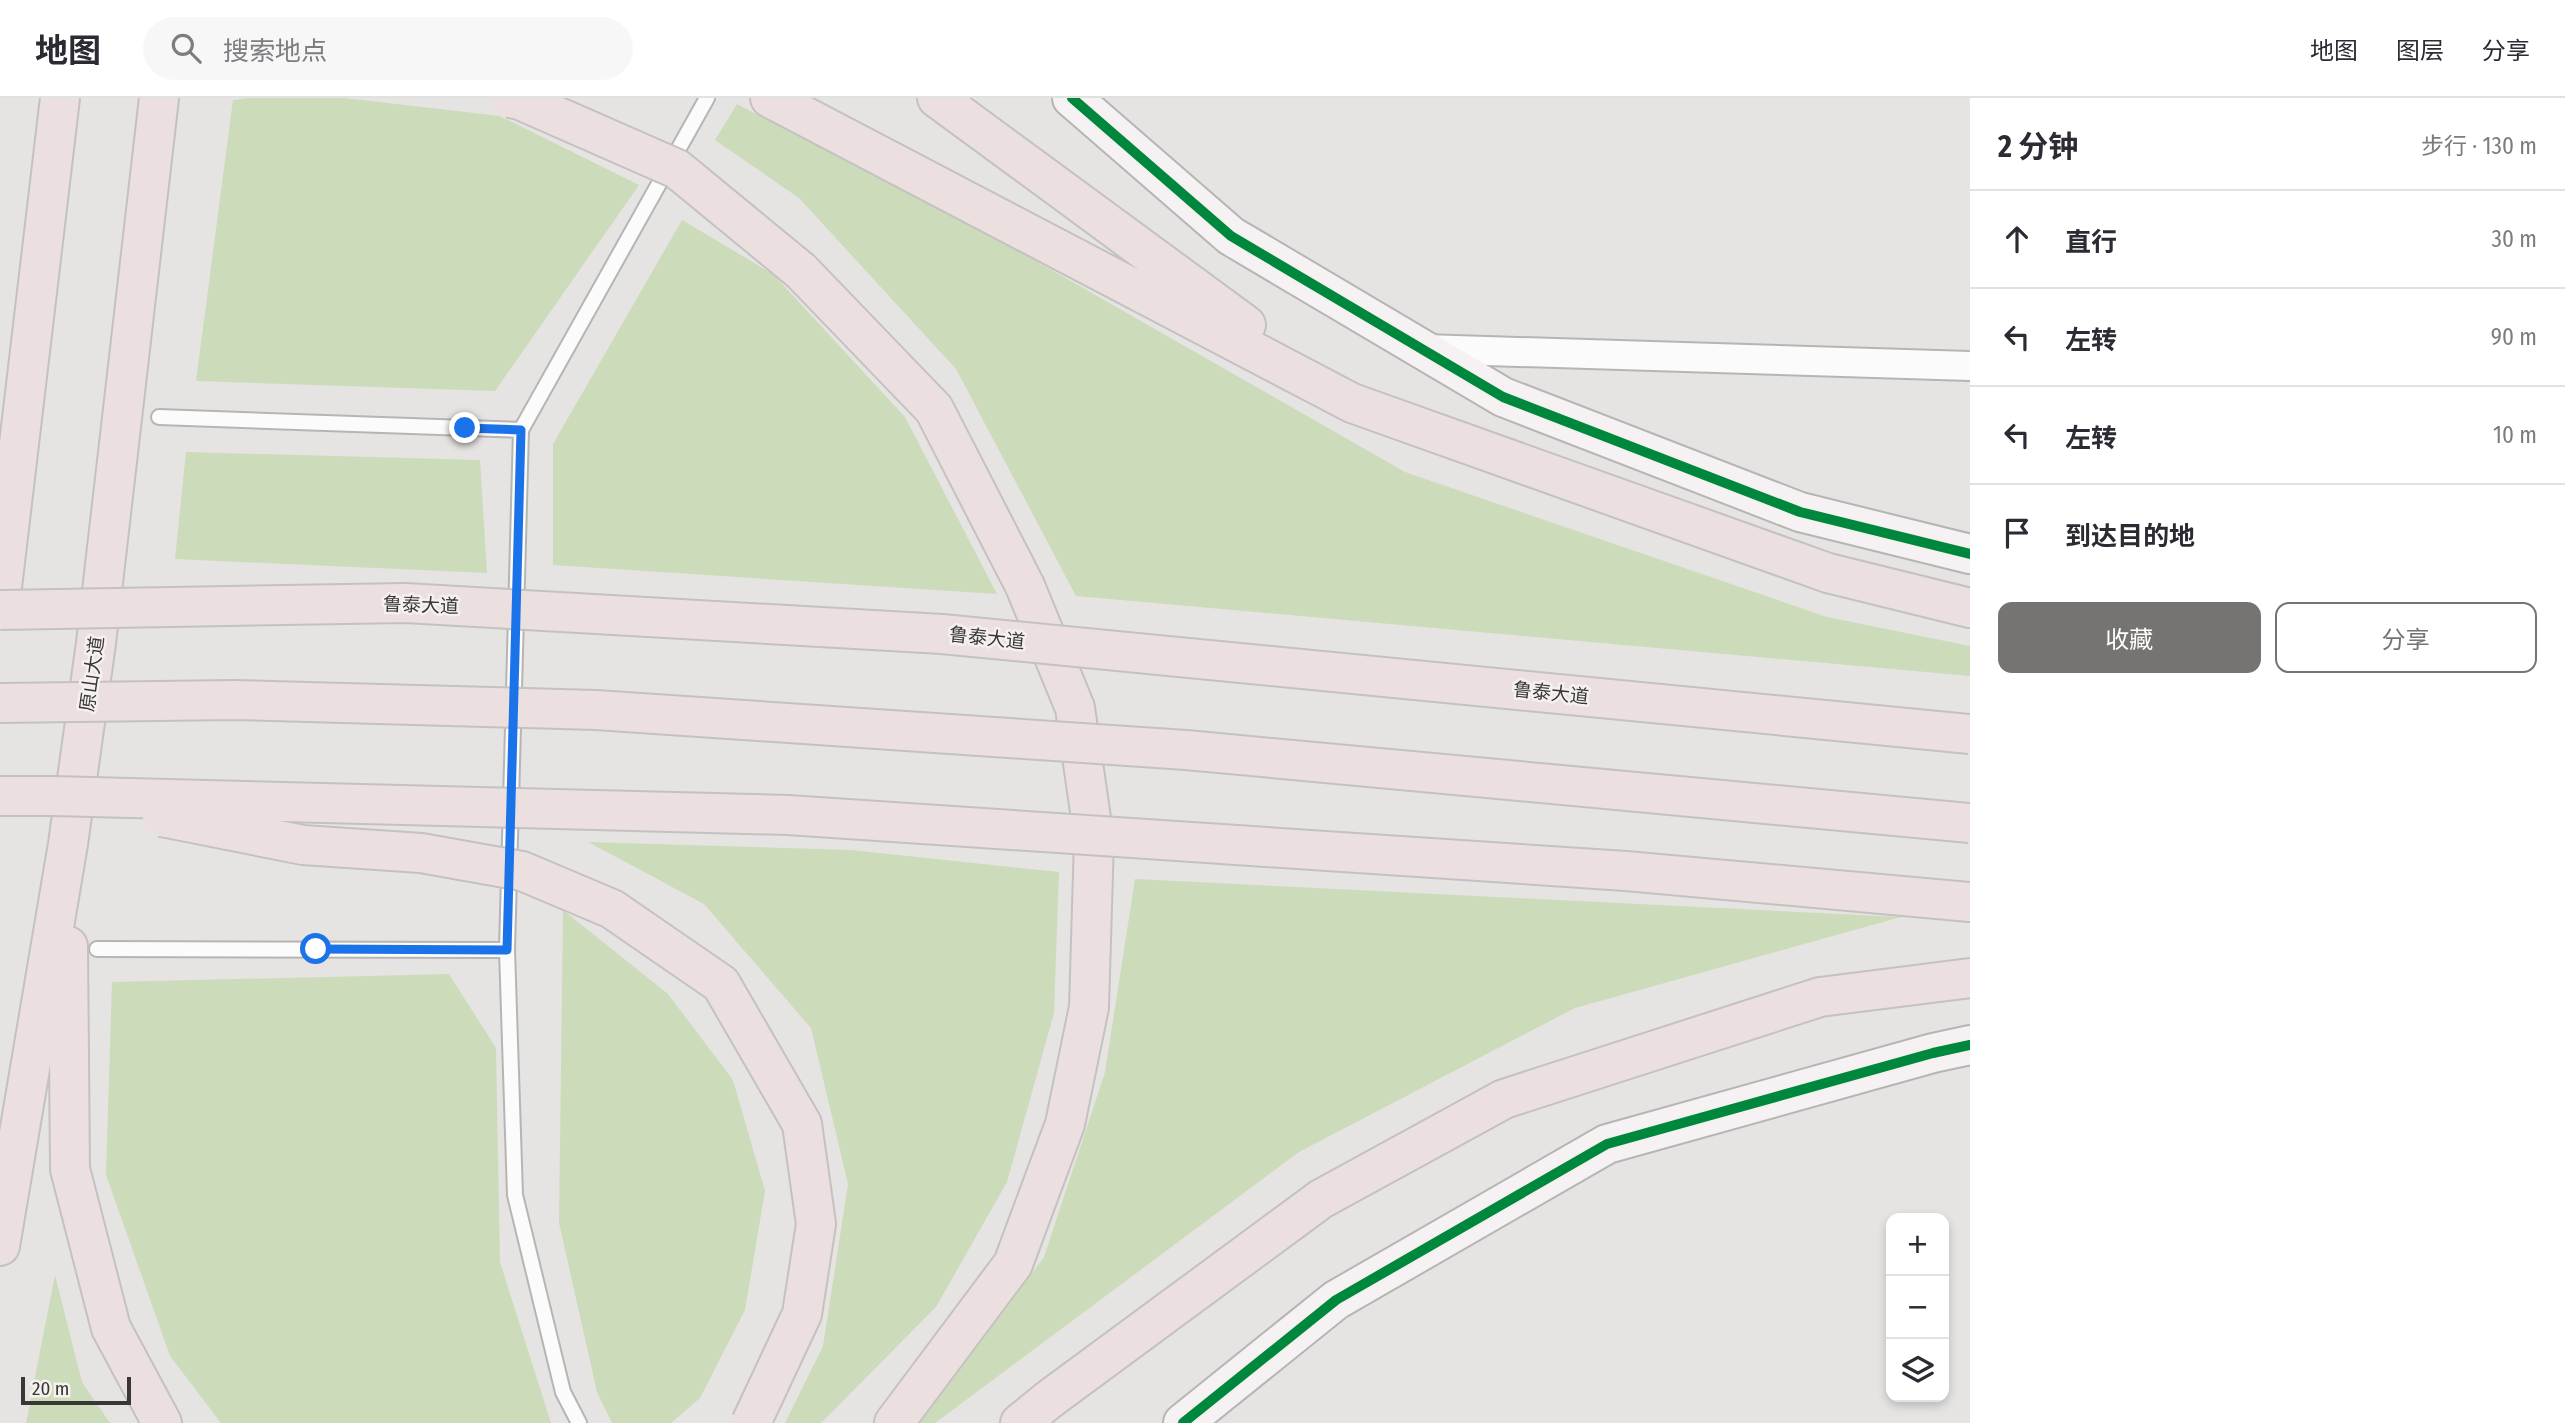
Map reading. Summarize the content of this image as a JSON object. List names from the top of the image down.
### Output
{
  "streets": {
    "highway": ["鲁泰大道", "原山大道"]
  },
  "scale_bar": "20 m",
  "page": {
    "header": "地图",
    "search": "搜索地点",
    "nav": ["地图", "图层", "分享"],
    "heading": ["2 分钟", "步行 · 130 m"],
    "list": [
      ["直行", "30 m"],
      ["左转", "90 m"],
      ["左转", "10 m"],
      "到达目的地"
    ],
    "buttons": ["收藏", "分享"],
    "map_buttons": ["+", "−"],
    "scale": "20 m"
  }
}
